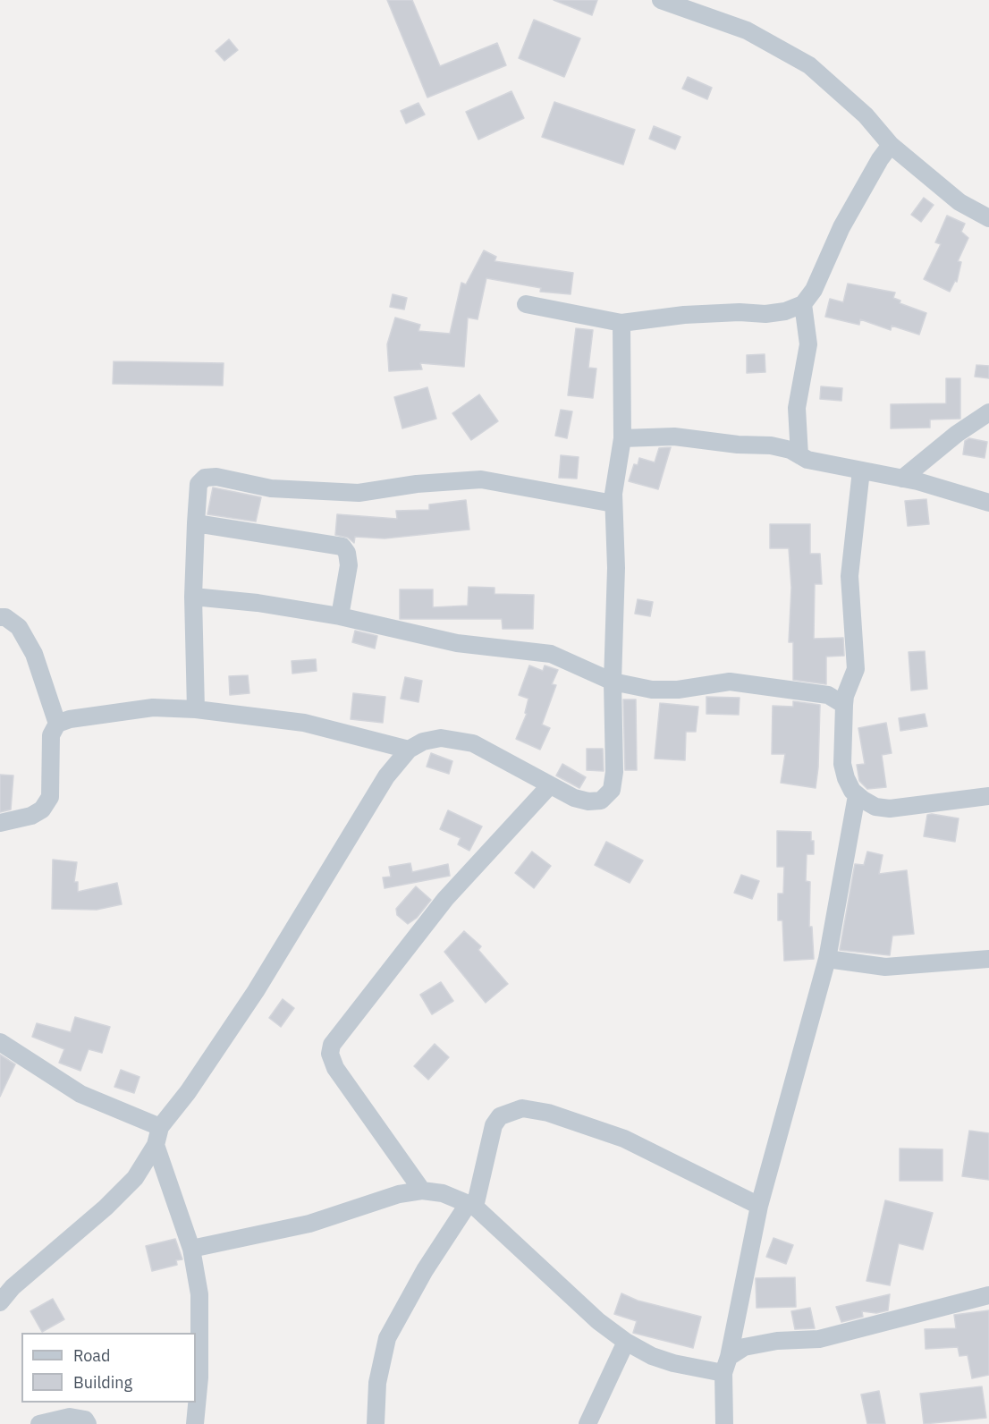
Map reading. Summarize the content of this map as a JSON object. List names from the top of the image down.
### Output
{
  "legend": ["Road", "Building"]
}
